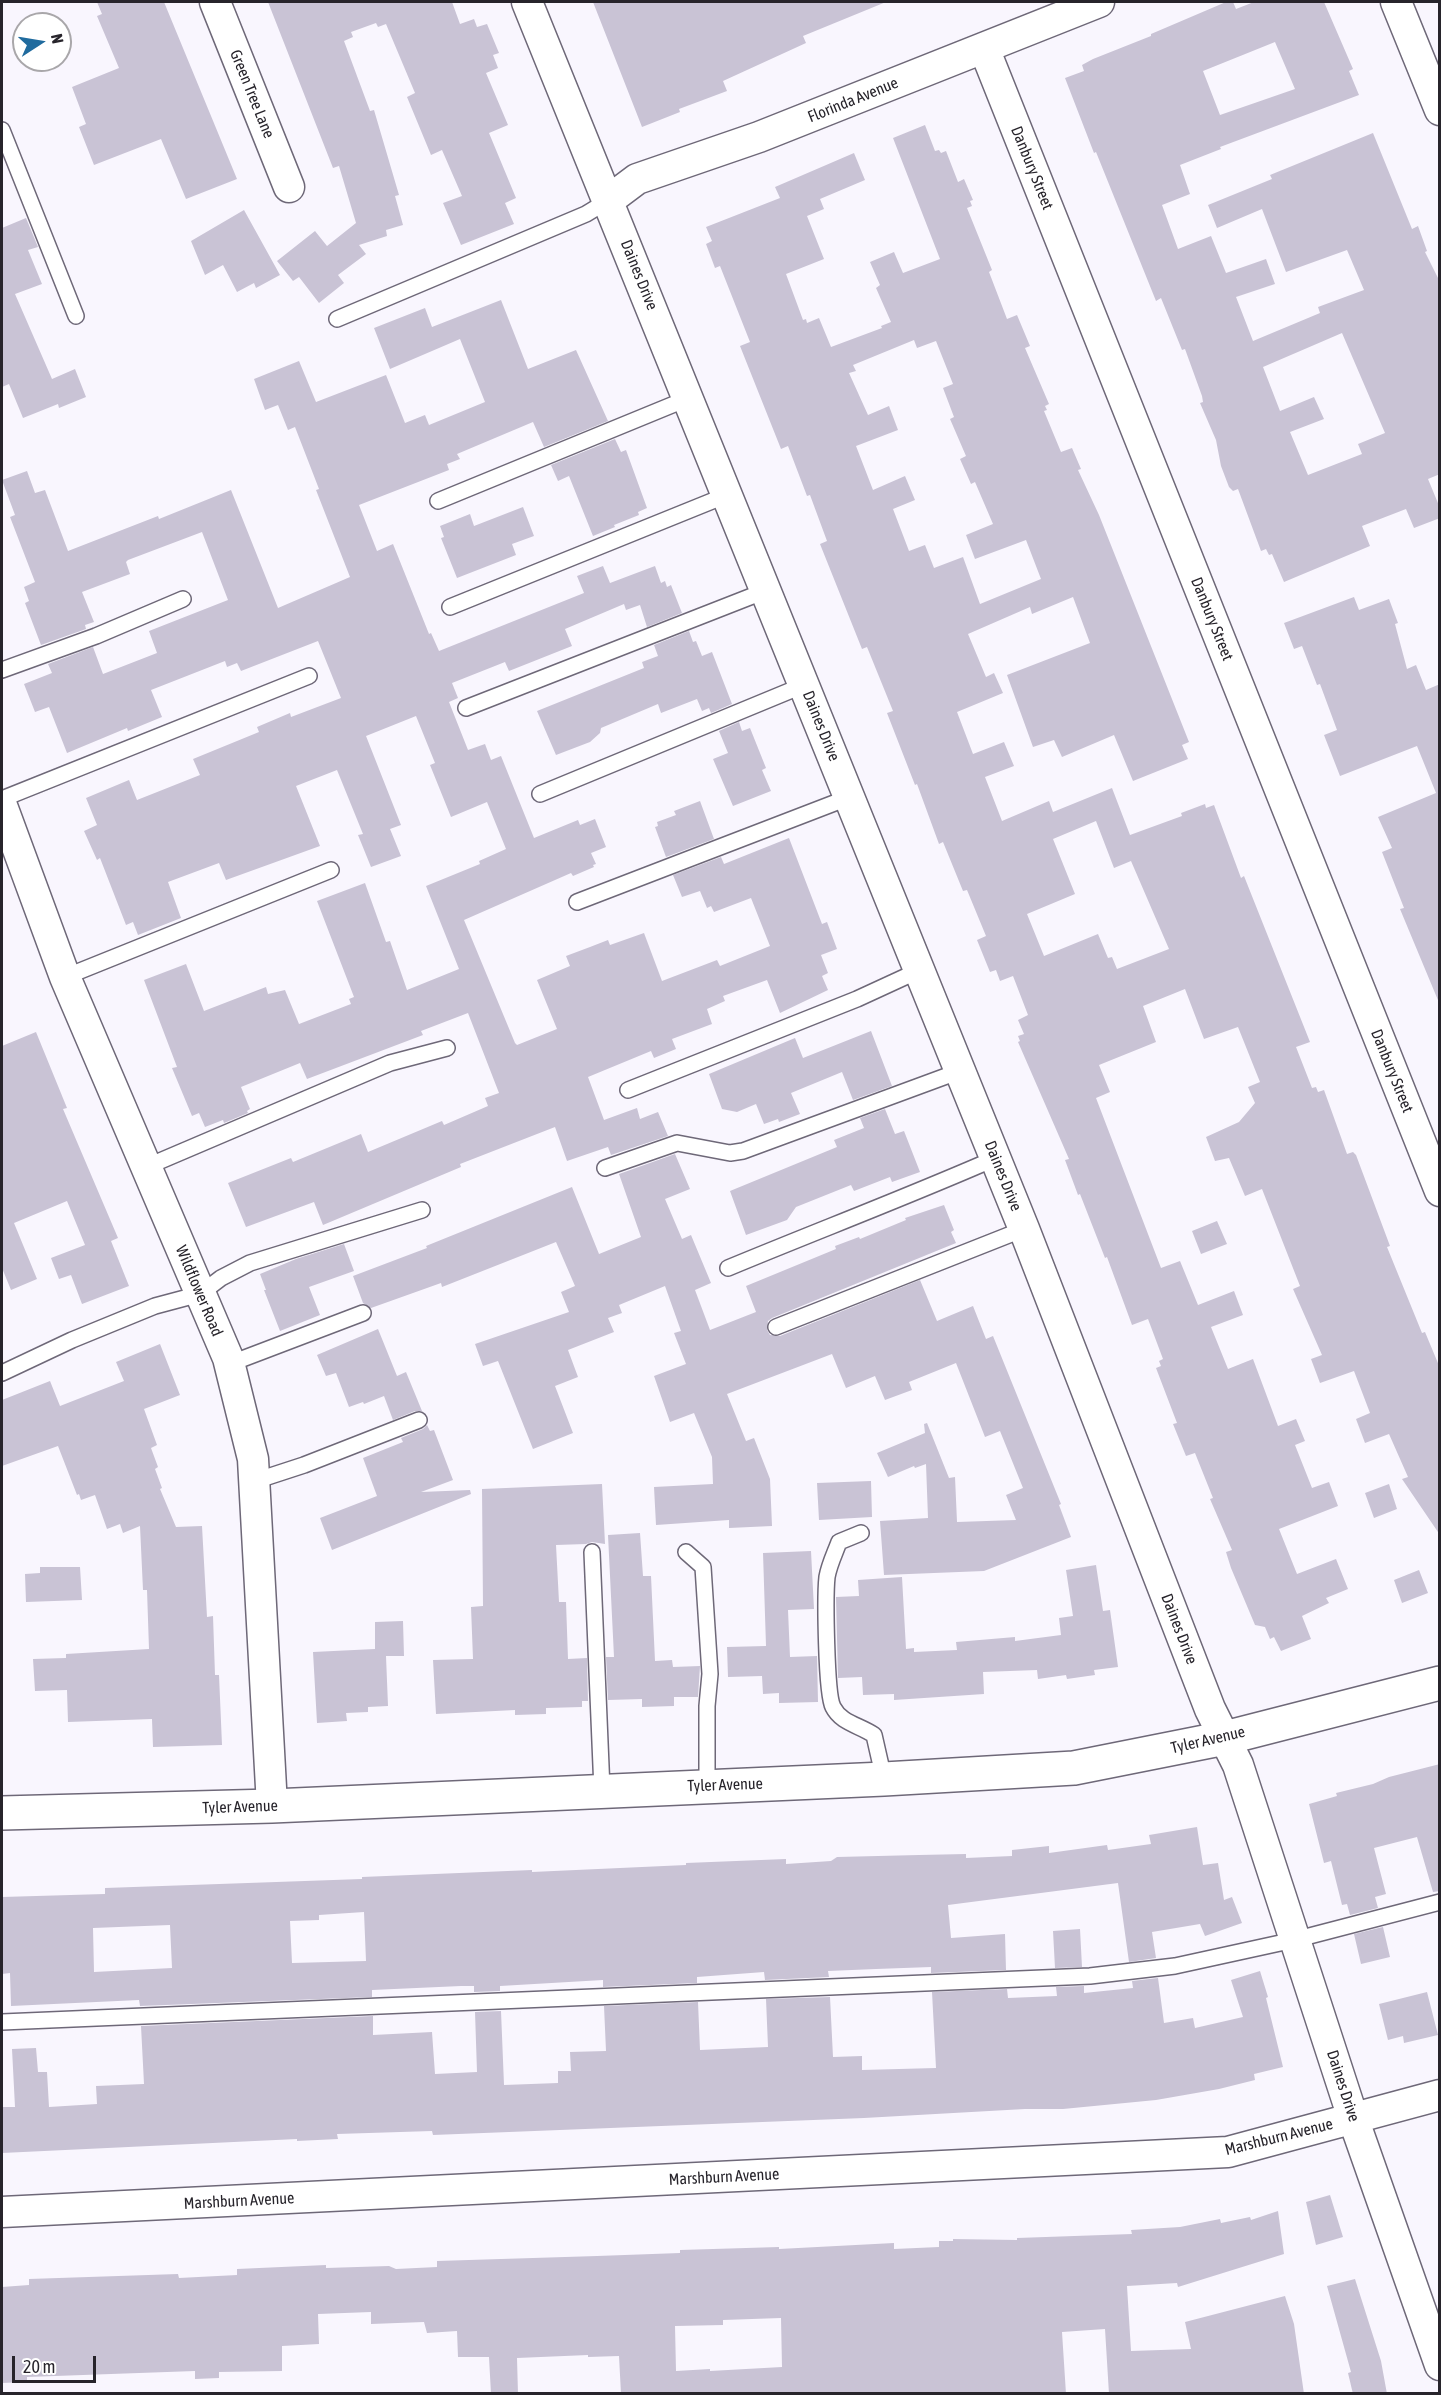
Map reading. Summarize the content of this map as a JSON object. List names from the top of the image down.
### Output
{
  "streets": {
    "street": [
      "Green Tree Lane",
      "Florinda Avenue",
      "Danbury Street",
      "Daines Drive",
      "Wildflower Road",
      "Tyler Avenue",
      "Marshburn Avenue"
    ]
  },
  "crossings": [
    ["Florinda Avenue", "Danbury Street"],
    ["Florinda Avenue", "Daines Drive"],
    ["Daines Drive", "Tyler Avenue"],
    ["Daines Drive", "Marshburn Avenue"],
    ["Wildflower Road", "Tyler Avenue"]
  ],
  "scale_bar": "20 m",
  "north": "right"
}
